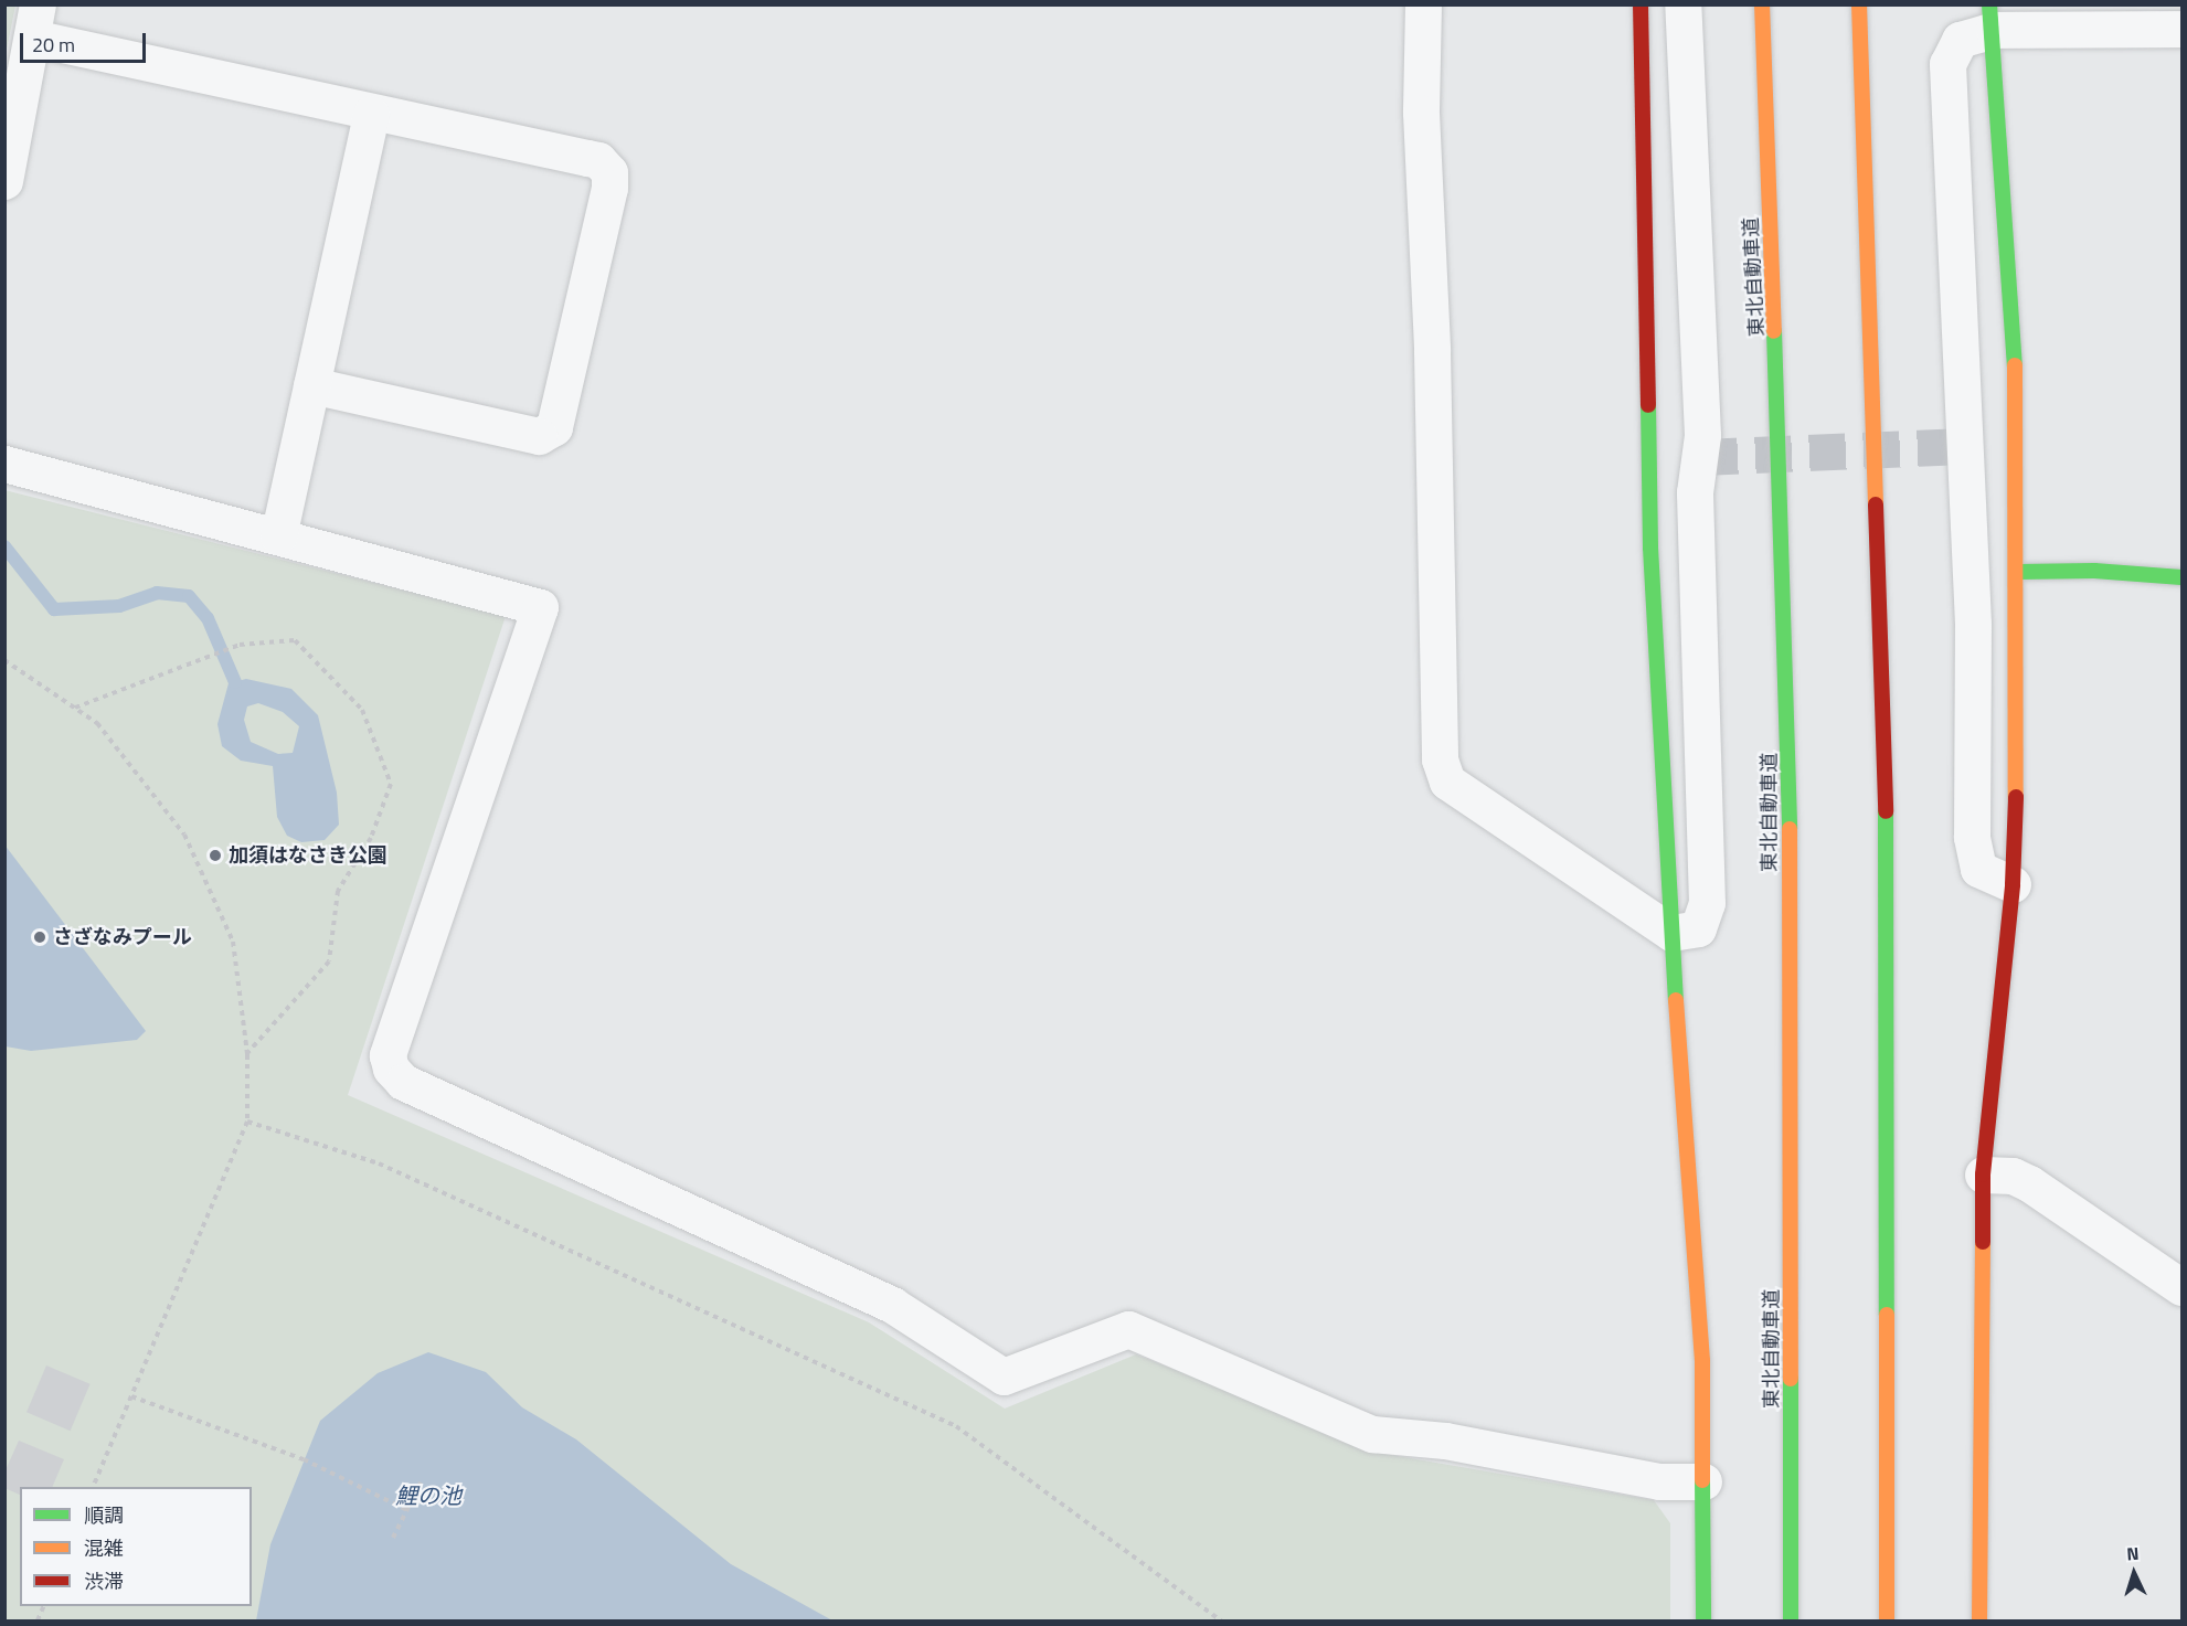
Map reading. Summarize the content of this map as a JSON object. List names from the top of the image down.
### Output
{
  "streets": {
    "main road": ["東北自動車道"]
  },
  "water": ["鯉の池"],
  "places": ["加須はなさき公園", "さざなみプール"],
  "legend": ["順調", "混雑", "渋滞"],
  "scale_bar": "20 m",
  "north": "top"
}
